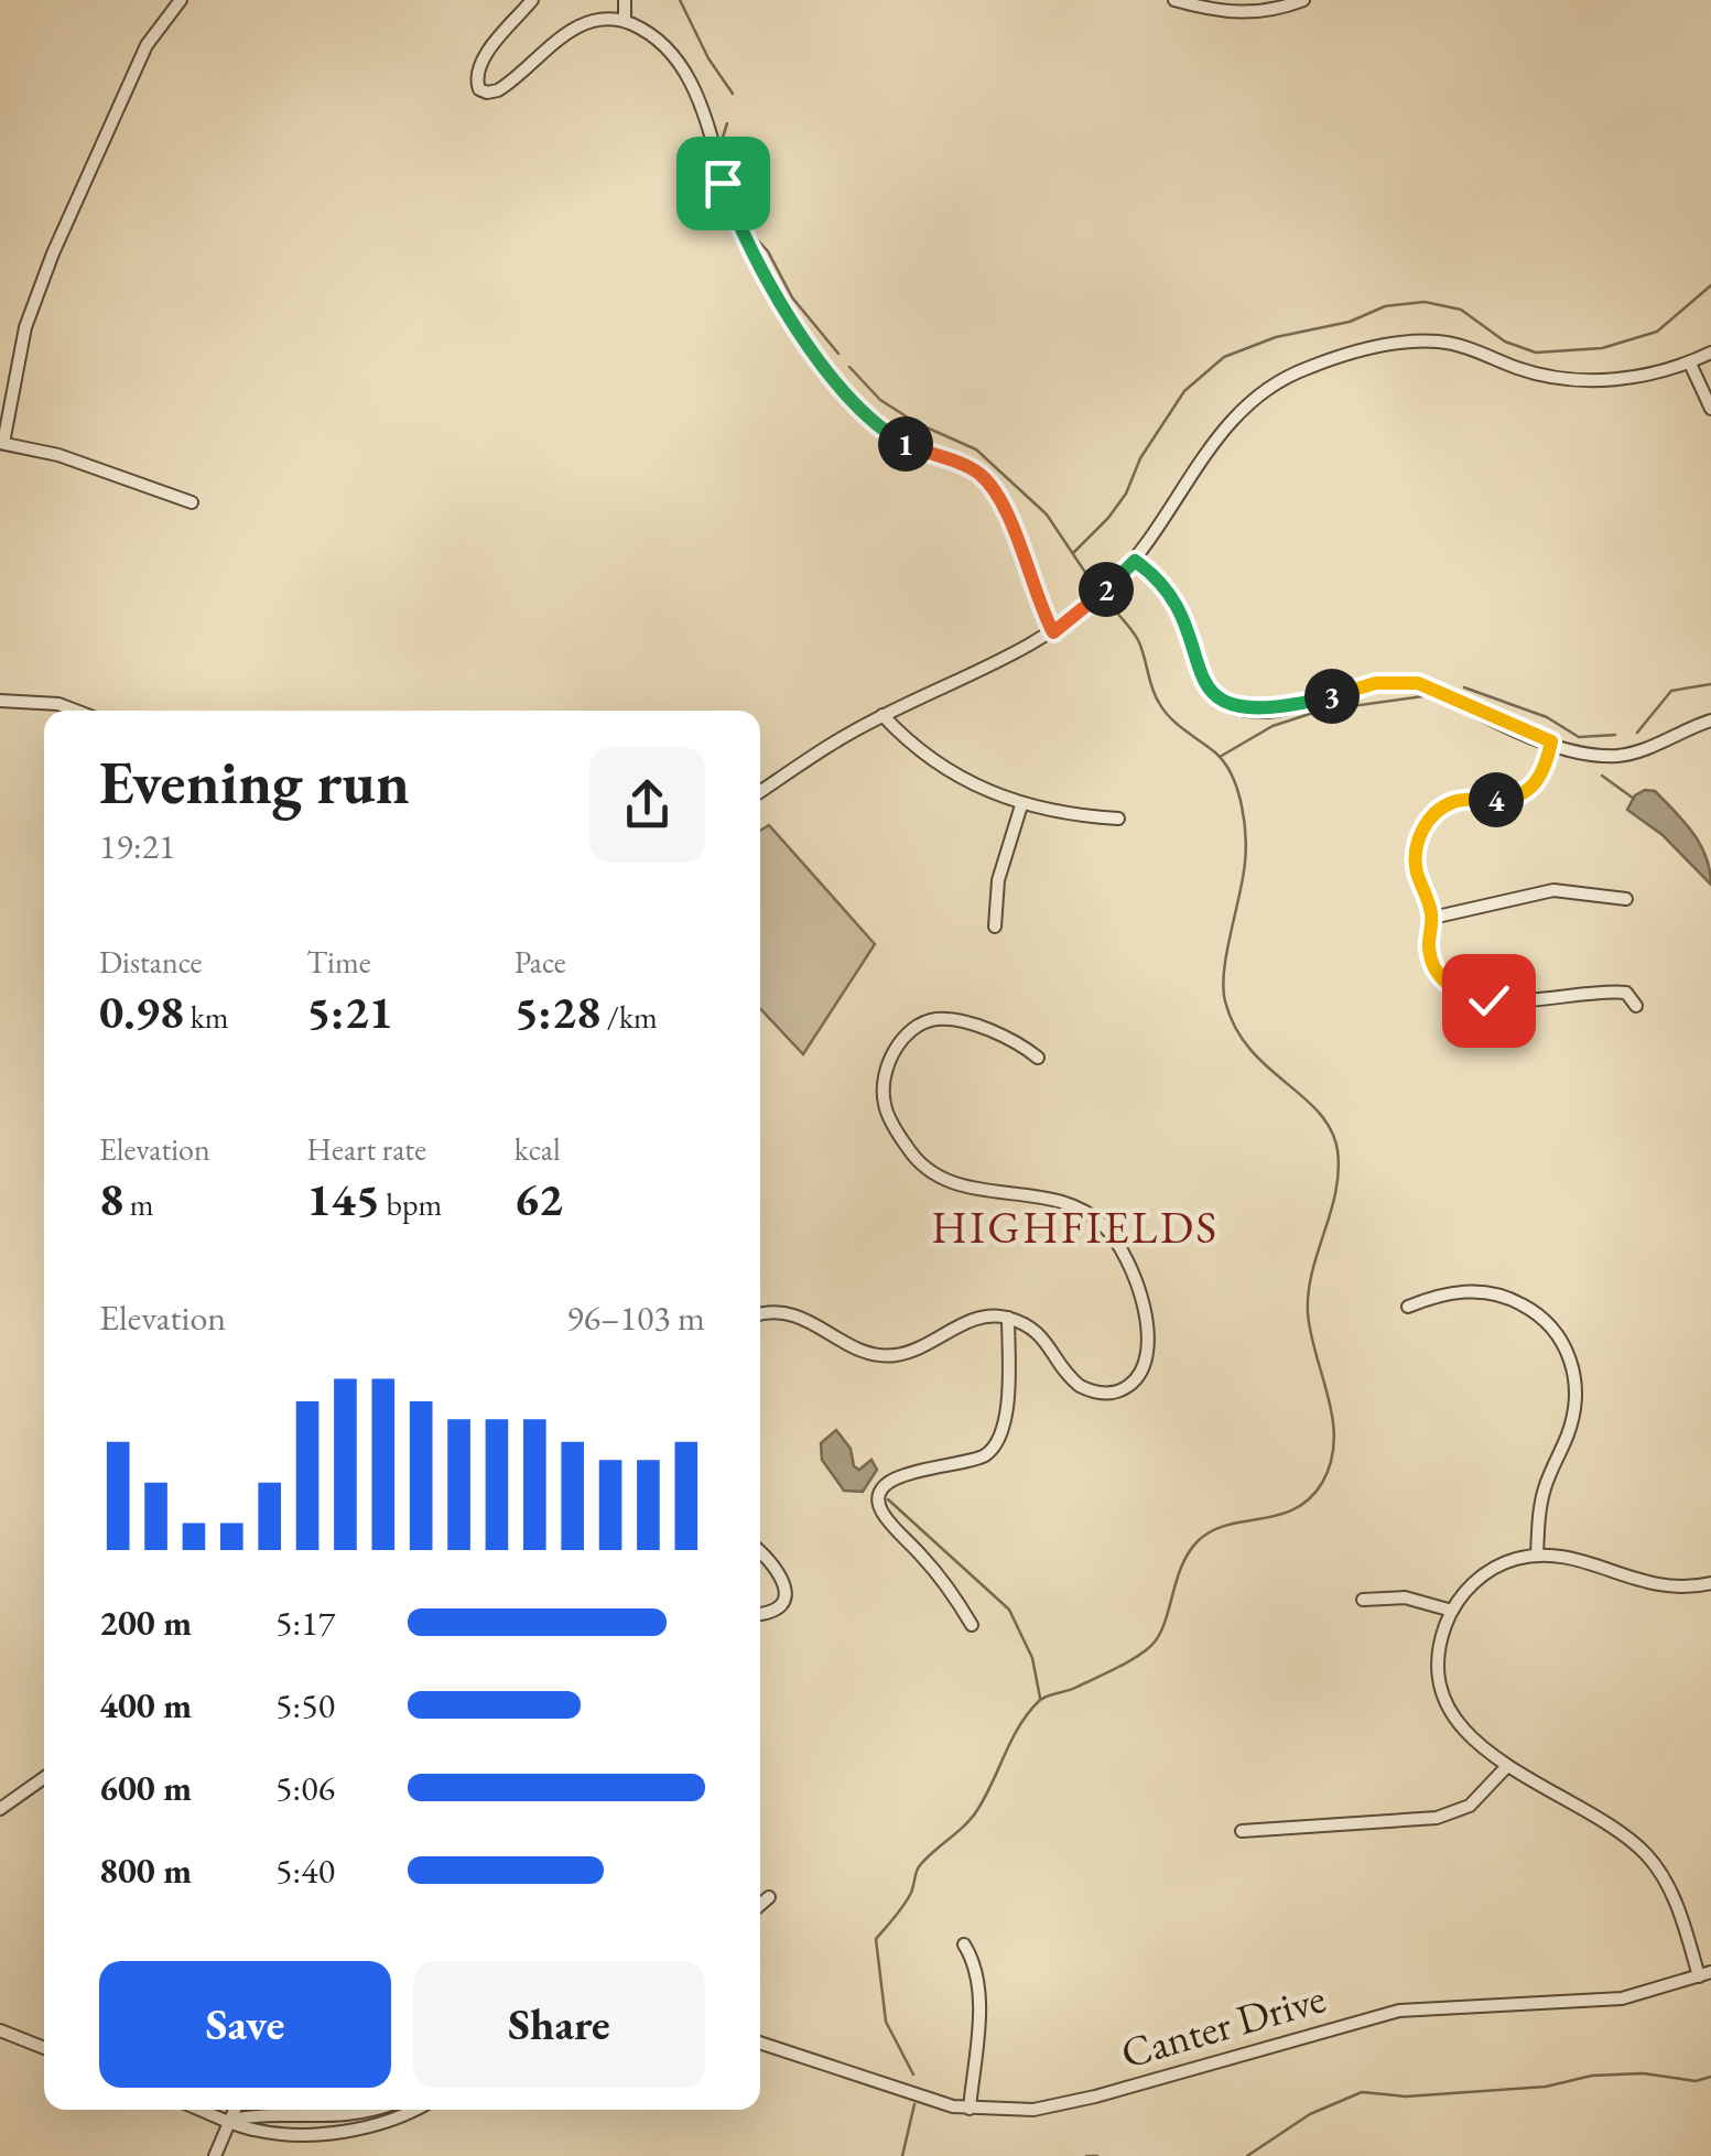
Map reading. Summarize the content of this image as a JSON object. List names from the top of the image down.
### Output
{
  "streets": {
    "street": ["Canter Drive"]
  },
  "districts": ["HIGHFIELDS"],
  "page": {
    "pins": [
      "1",
      "2",
      "3",
      "4"
    ],
    "heading": ["Evening run", "19:21"],
    "stats": [
      ["Distance", "0.98 km"],
      ["Time", "5:21"],
      ["Pace", "5:28 /km"],
      ["Elevation", "8 m"],
      ["Heart rate", "145 bpm"],
      ["kcal", "62"]
    ],
    "chart": ["Elevation", "96–103 m"],
    "list": [
      {
        "name": "200 m",
        "note": "5:17"
      },
      {
        "name": "400 m",
        "note": "5:50"
      },
      {
        "name": "600 m",
        "note": "5:06"
      },
      {
        "name": "800 m",
        "note": "5:40"
      }
    ],
    "buttons": ["Save", "Share"]
  }
}
